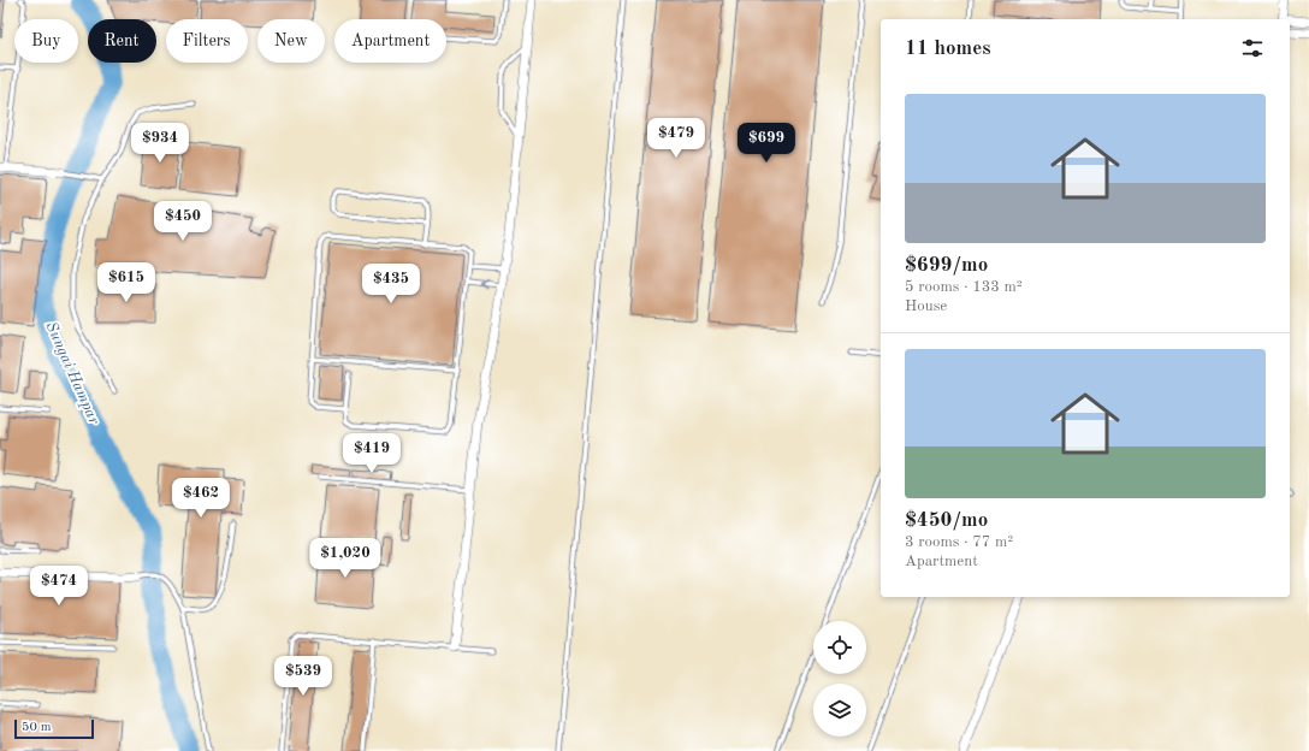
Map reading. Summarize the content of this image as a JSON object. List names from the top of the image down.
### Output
{
  "water": ["Sungai Hampar"],
  "scale_bar": "50 m",
  "page": {
    "chip": [
      "Buy",
      "Rent",
      "Filters",
      "New",
      "Apartment"
    ],
    "heading": "11 homes",
    "list": [
      {
        "name": "$699/mo",
        "note": "5 rooms · 133 m² · House"
      },
      {
        "name": "$450/mo",
        "note": "3 rooms · 77 m² · Apartment"
      }
    ],
    "price": [
      "$479",
      "$934",
      "$699",
      "$450",
      "$615",
      "$435",
      "$419",
      "$462",
      "$1,020",
      "$474",
      "$539"
    ],
    "scale": "50 m"
  }
}
